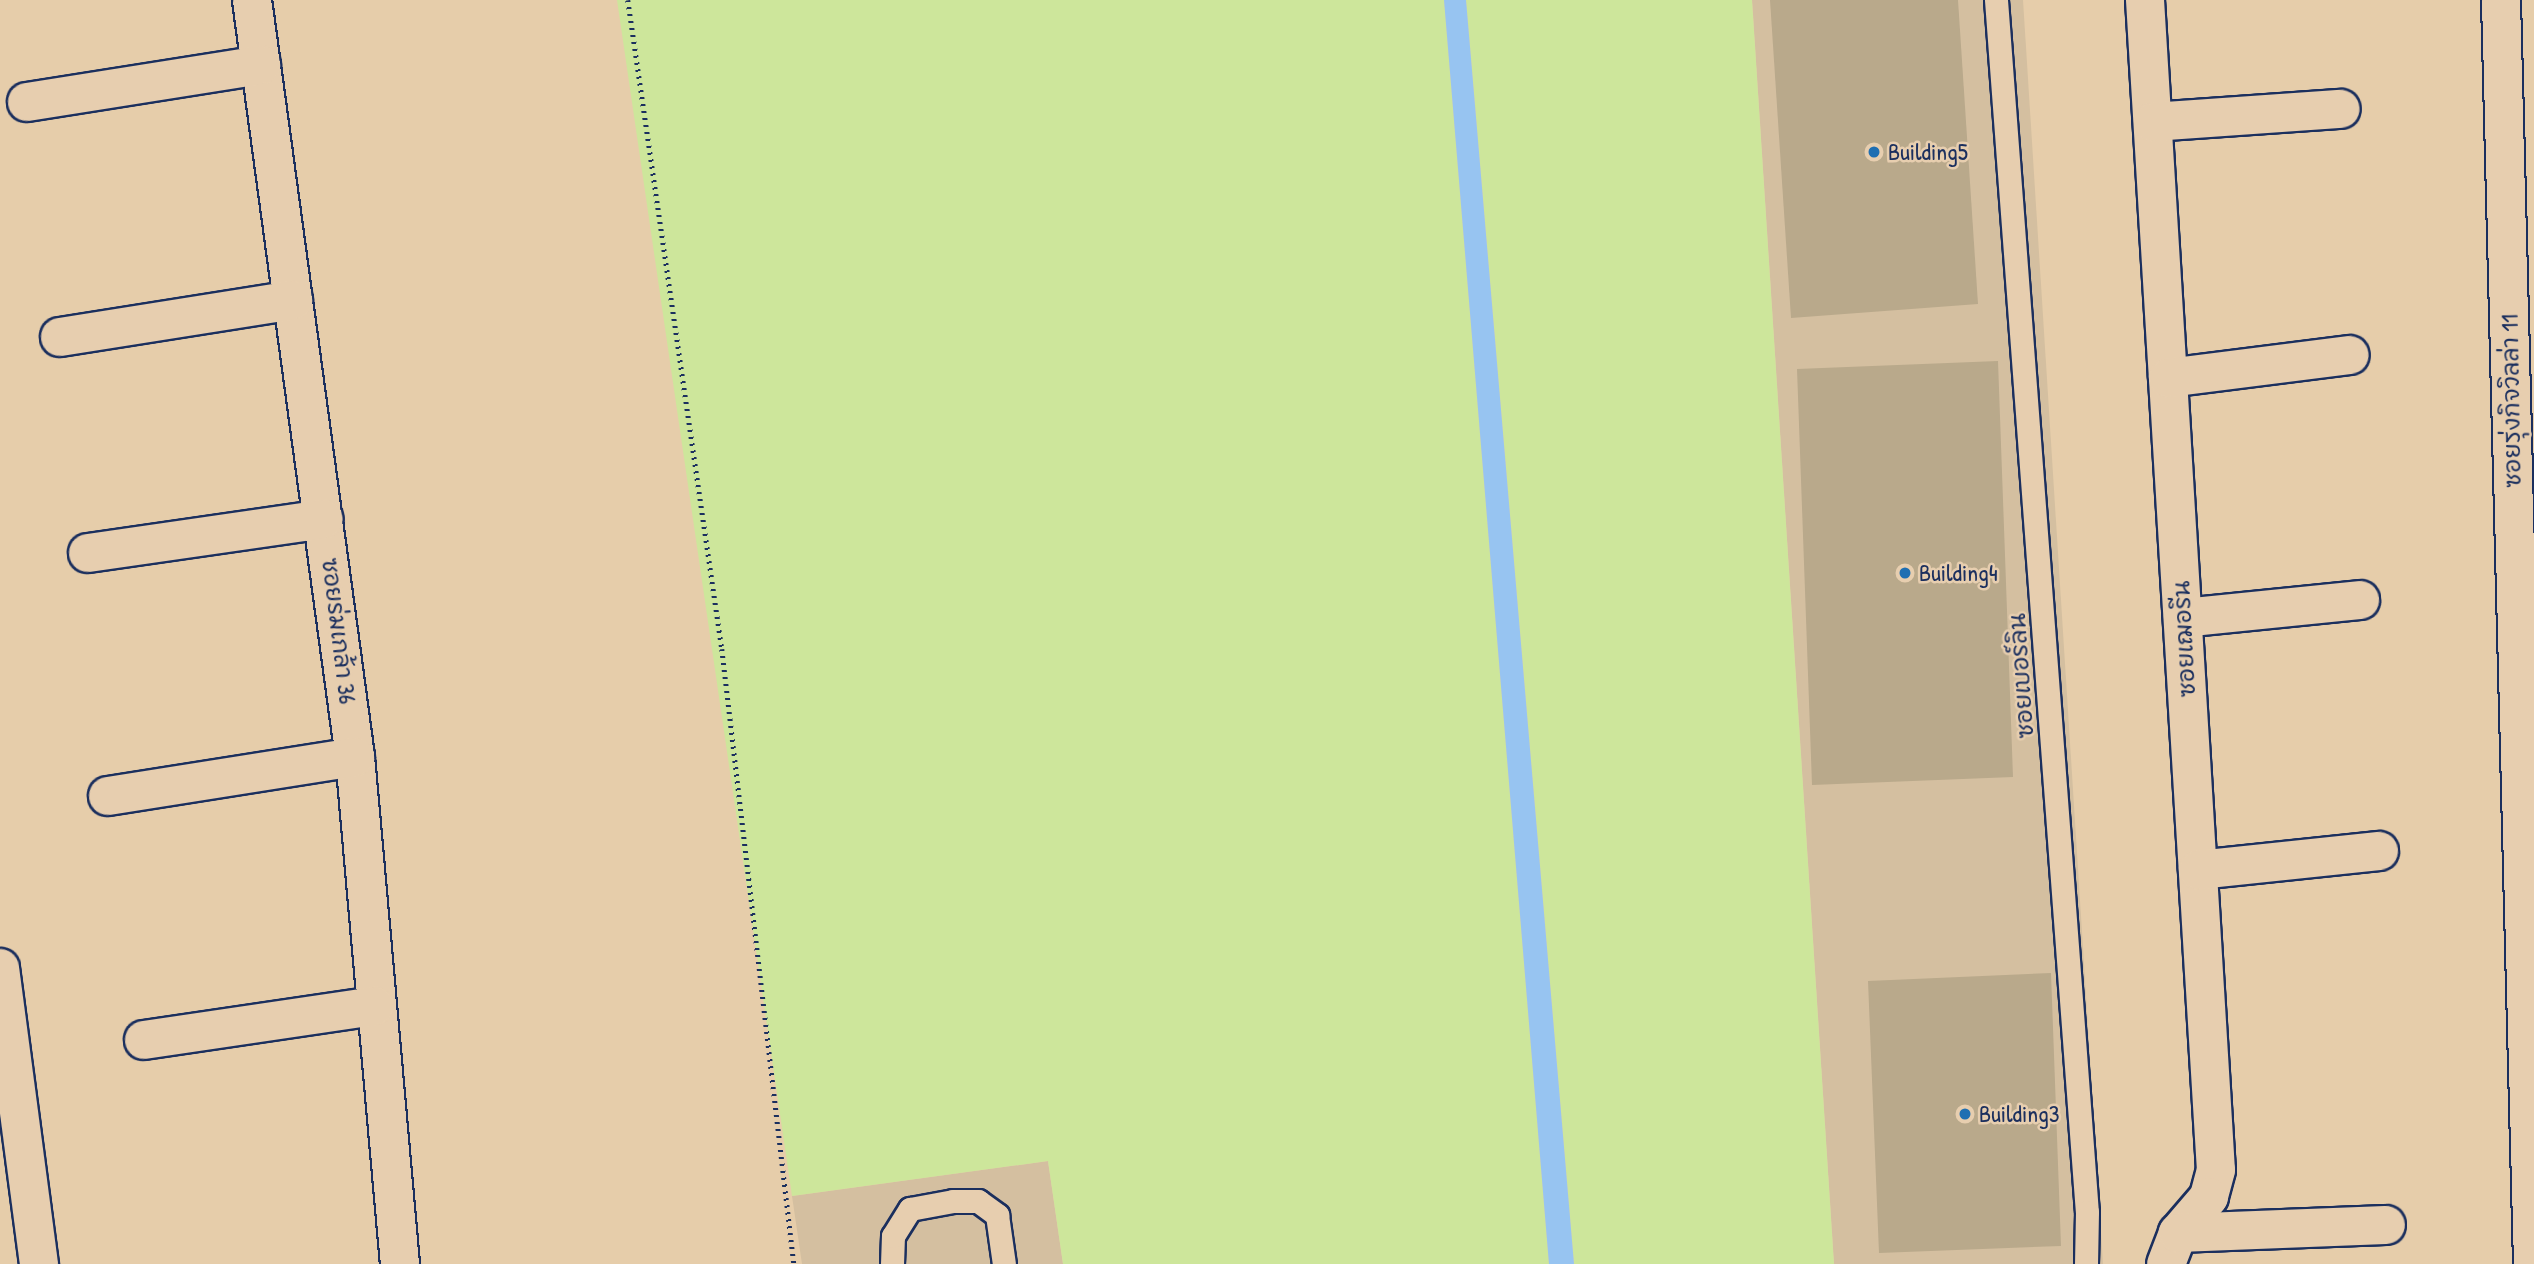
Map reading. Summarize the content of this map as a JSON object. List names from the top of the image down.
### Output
{
  "streets": {
    "street": ["ซอยรุ่งกิจวิลล่า 11", "ซอยร่มเกล้า 36", "ซอยเฌอรีน"],
    "lane": ["ซอยเบอร์ลิน"]
  },
  "places": ["Building5", "Building4", "Building3"]
}
